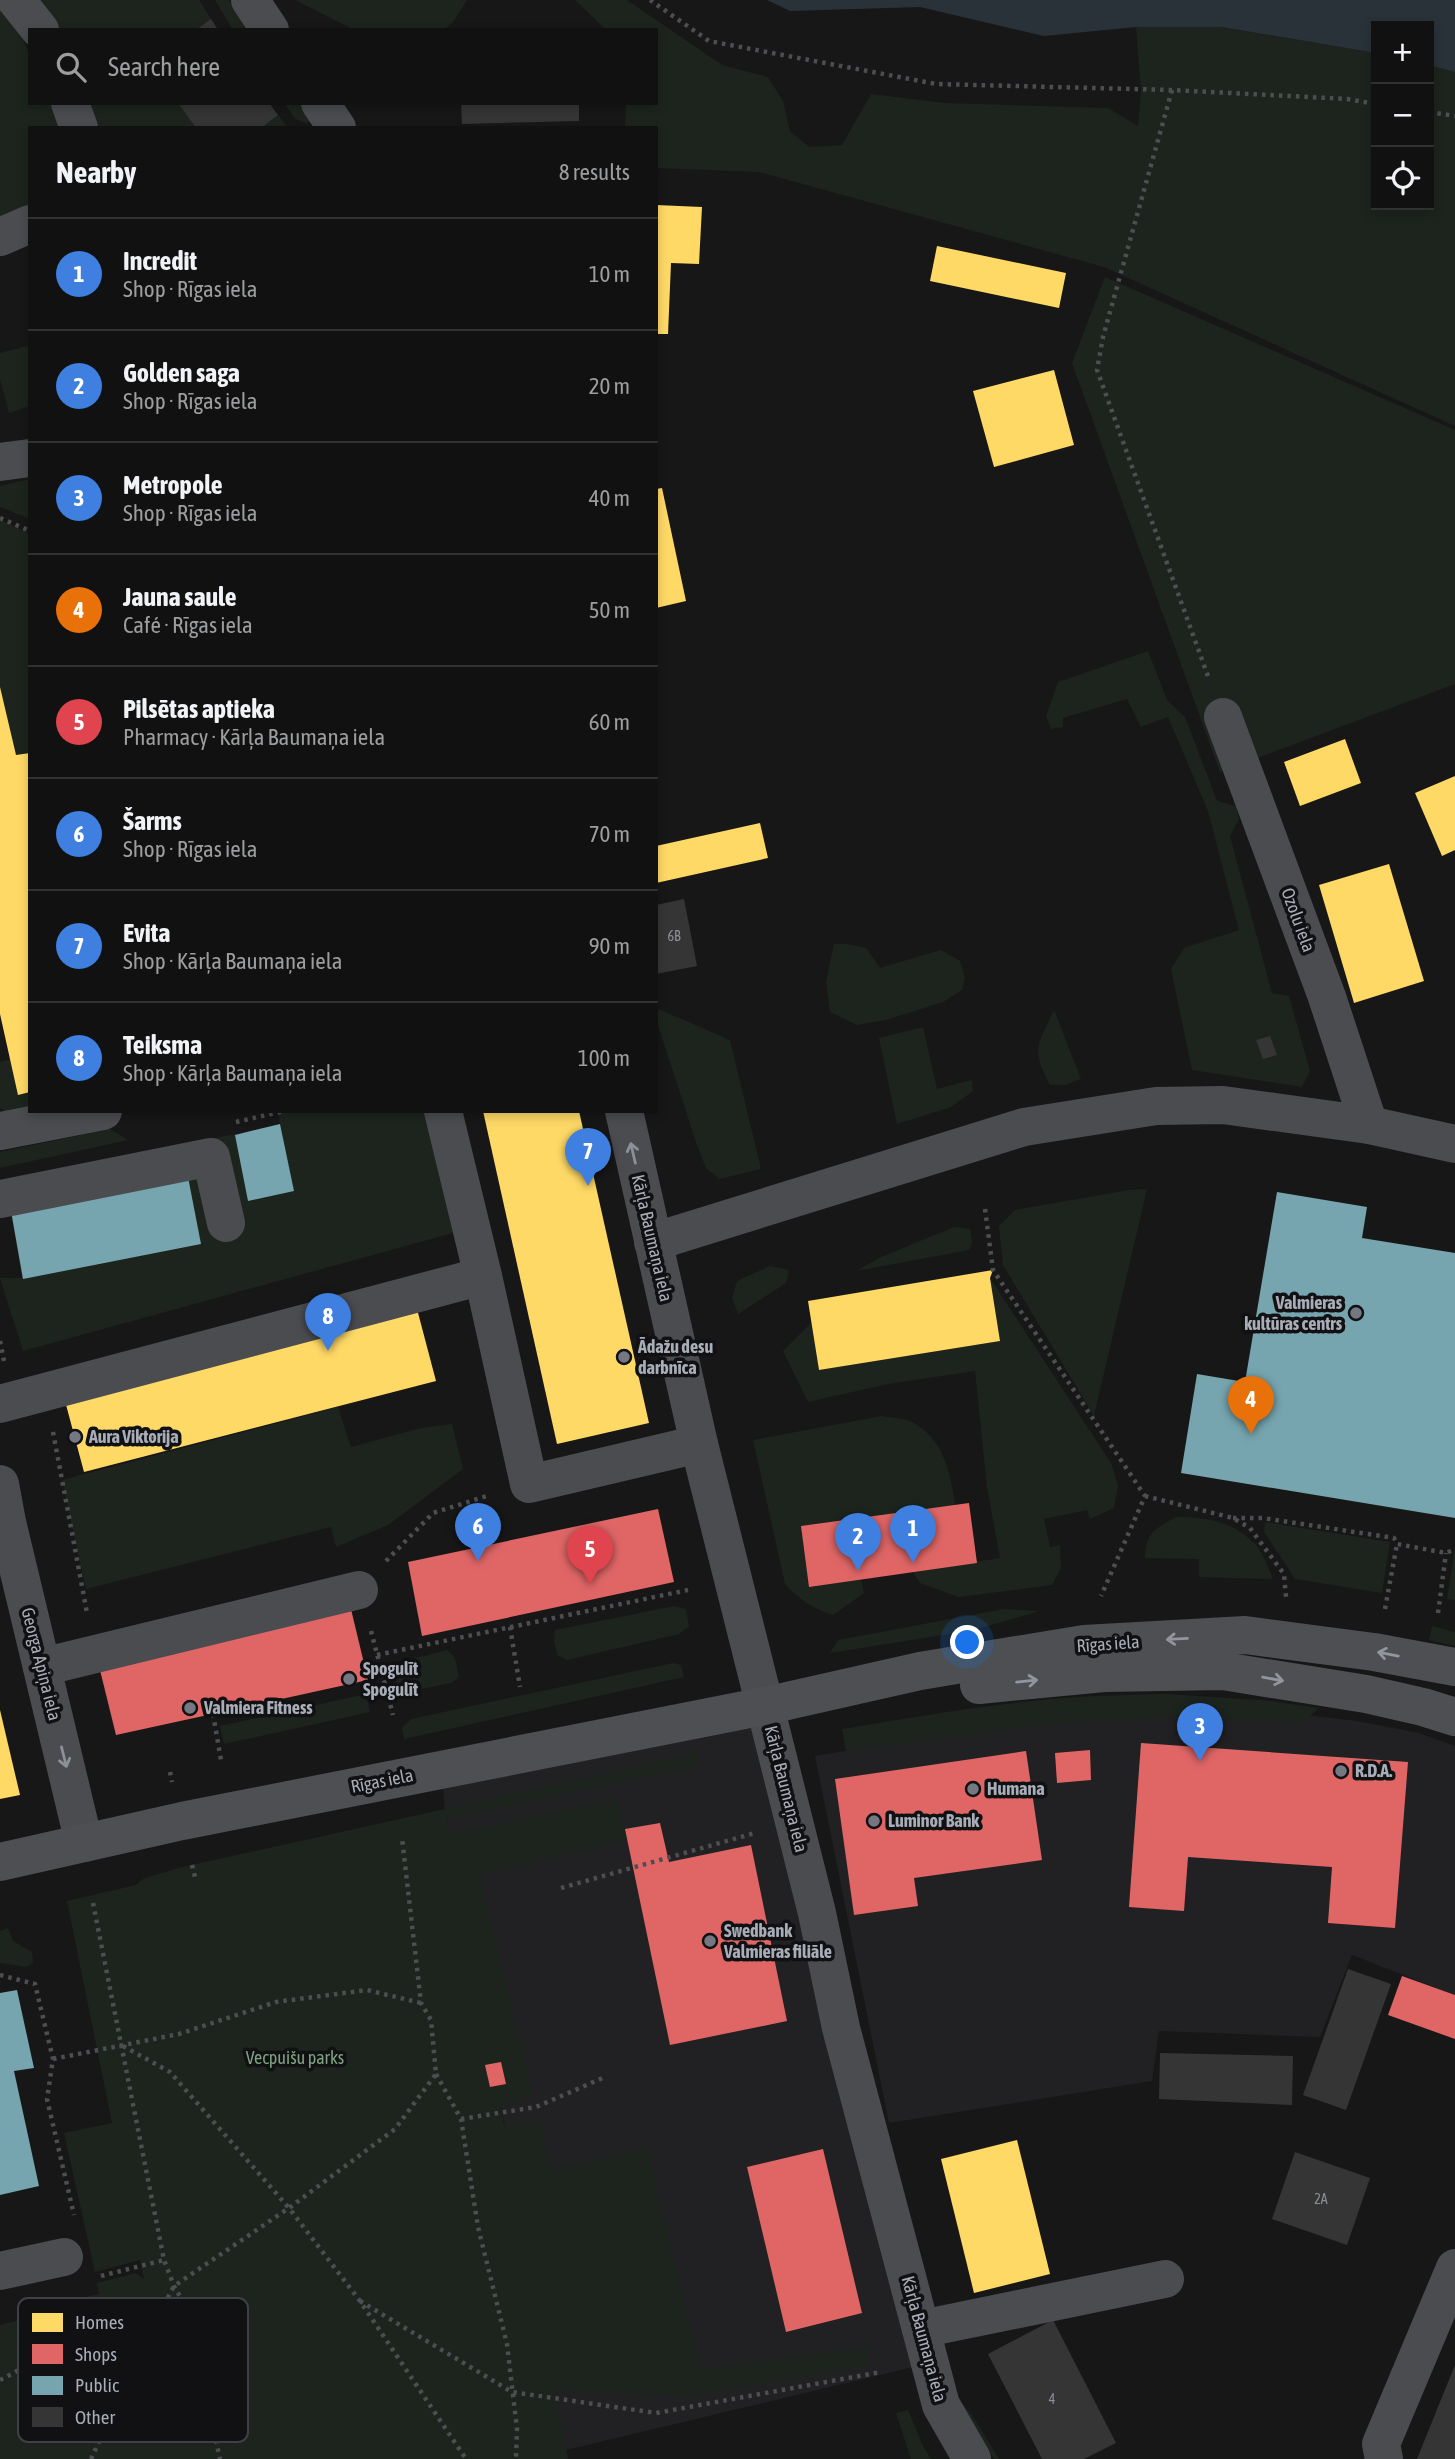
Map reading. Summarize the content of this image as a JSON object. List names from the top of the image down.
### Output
{
  "streets": {
    "main road": ["Rīgas iela"],
    "street": ["Ozolu iela", "Kārļa Baumaņa iela", "Georga Apiņa iela"]
  },
  "crossings": [
    ["Kārļa Baumaņa iela", "Rīgas iela"],
    ["Rīgas iela", "Georga Apiņa iela"]
  ],
  "one_way": ["Georga Apiņa iela"],
  "parks": ["Vecpuišu parks"],
  "places": [
    "Valmieras kultūras centrs",
    "Ādažu desu darbnīca",
    "Aura Viktorija",
    "Spogulīt Spogulīt",
    "Valmiera Fitness",
    "R.D.A.",
    "Humana",
    "Luminor Bank",
    "Swedbank Valmieras filiāle"
  ],
  "house_numbers": ["6B", "2A", "4"],
  "legend": [
    "Homes",
    "Shops",
    "Public",
    "Other"
  ],
  "page": {
    "map_buttons": ["+", "−"],
    "search": "Search here",
    "heading": ["Nearby", "8 results"],
    "list": [
      {
        "mark": "1",
        "name": "Incredit",
        "note": "Shop · Rīgas iela",
        "value": "10 m"
      },
      {
        "mark": "2",
        "name": "Golden saga",
        "note": "Shop · Rīgas iela",
        "value": "20 m"
      },
      {
        "mark": "3",
        "name": "Metropole",
        "note": "Shop · Rīgas iela",
        "value": "40 m"
      },
      {
        "mark": "4",
        "name": "Jauna saule",
        "note": "Café · Rīgas iela",
        "value": "50 m"
      },
      {
        "mark": "5",
        "name": "Pilsētas aptieka",
        "note": "Pharmacy · Kārļa Baumaņa iela",
        "value": "60 m"
      },
      {
        "mark": "6",
        "name": "Šarms",
        "note": "Shop · Rīgas iela",
        "value": "70 m"
      },
      {
        "mark": "7",
        "name": "Evita",
        "note": "Shop · Kārļa Baumaņa iela",
        "value": "90 m"
      },
      {
        "mark": "8",
        "name": "Teiksma",
        "note": "Shop · Kārļa Baumaņa iela",
        "value": "100 m"
      }
    ],
    "pins": [
      "7",
      "8",
      "4",
      "6",
      "1",
      "2",
      "5",
      "3"
    ]
  }
}
